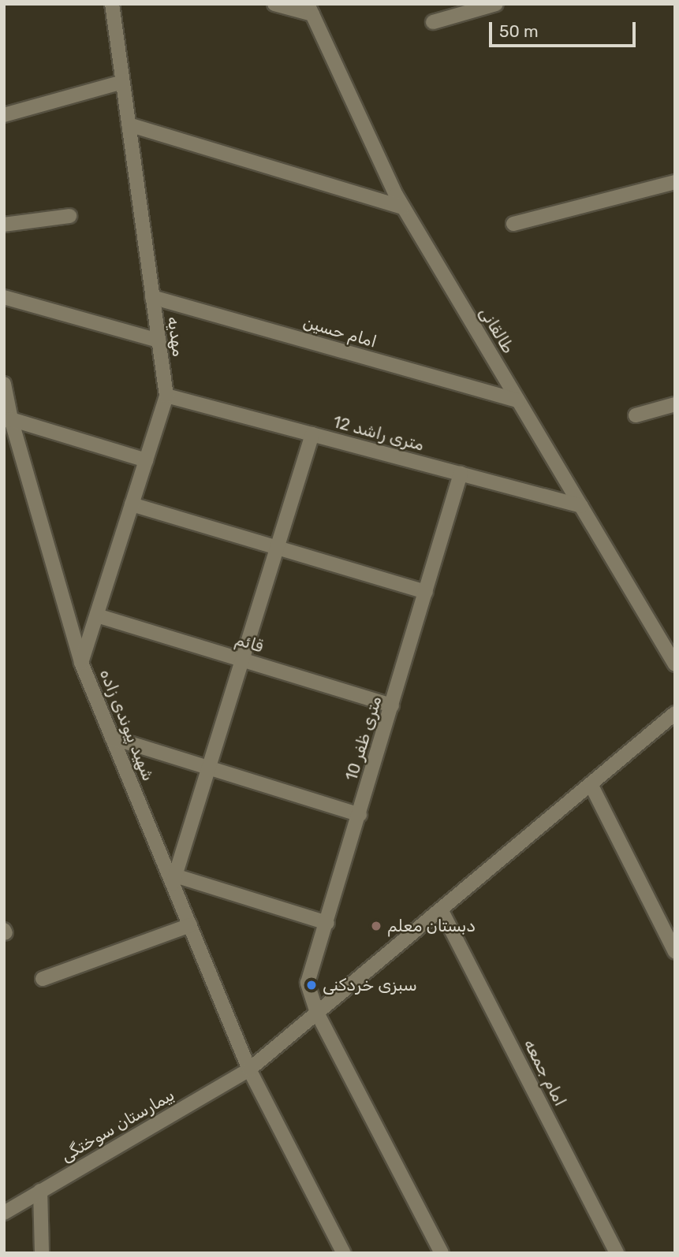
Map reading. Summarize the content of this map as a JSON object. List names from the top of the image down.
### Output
{
  "streets": {
    "street": [
      "طالقانی",
      "امام حسین",
      "مهدیه",
      "12 متری راشد",
      "قائم",
      "شهید پیوندی زاده",
      "10 متری ظفر",
      "امام جمعه",
      "بیمارستان سوختگی"
    ]
  },
  "crossings": [
    ["طالقانی", "امام حسین"],
    ["طالقانی", "12 متری راشد"],
    ["امام حسین", "مهدیه"],
    ["مهدیه", "12 متری راشد"],
    ["مهدیه", "قائم"],
    ["مهدیه", "شهید پیوندی زاده"],
    ["12 متری راشد", "10 متری ظفر"],
    ["قائم", "10 متری ظفر"],
    ["شهید پیوندی زاده", "بیمارستان سوختگی"],
    ["10 متری ظفر", "بیمارستان سوختگی"],
    ["امام جمعه", "بیمارستان سوختگی"]
  ],
  "places": ["دبستان معلم", "سبزی خردکنی"],
  "scale_bar": "50 m"
}
